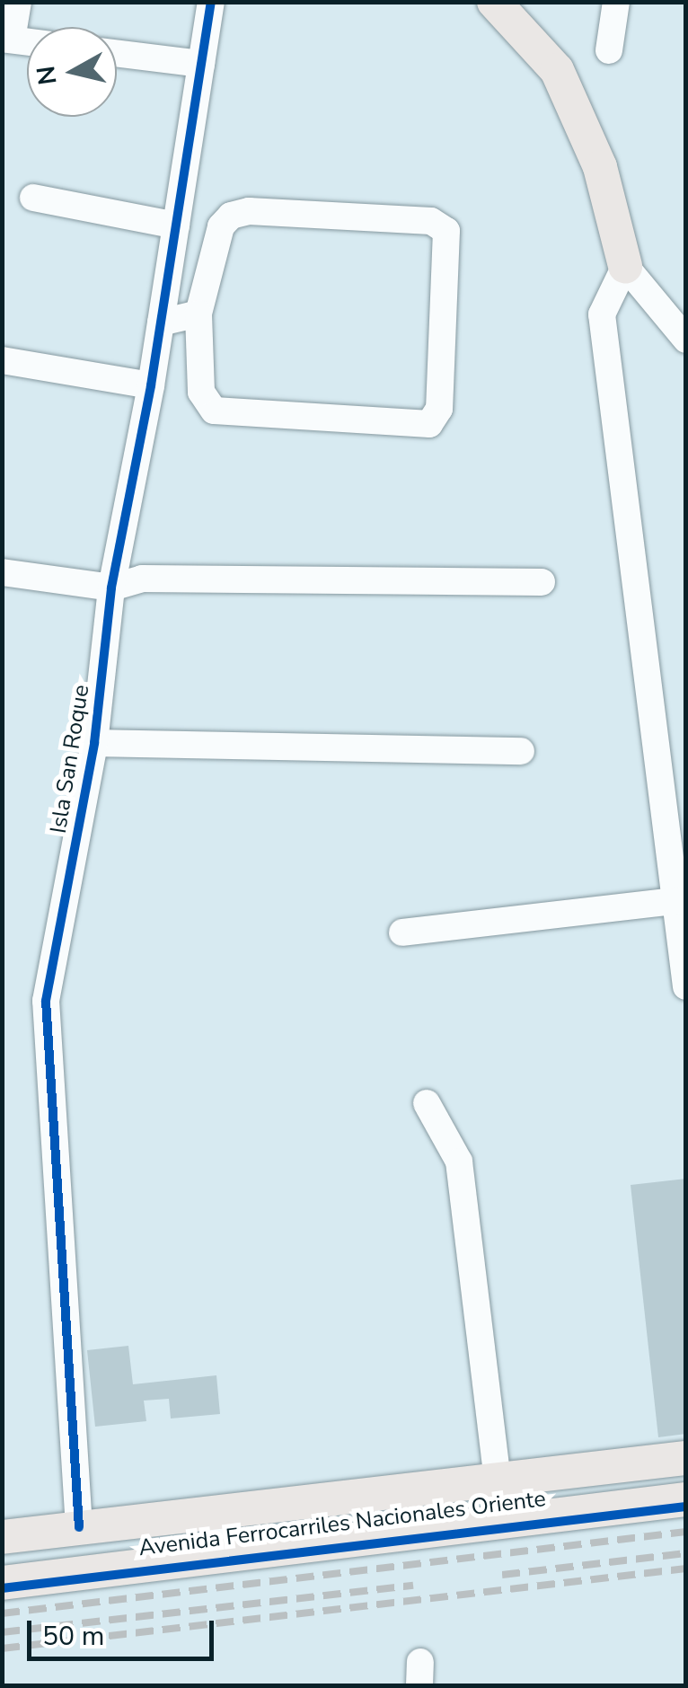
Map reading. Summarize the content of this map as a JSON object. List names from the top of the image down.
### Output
{
  "streets": {
    "main road": ["Avenida Ferrocarriles Nacionales Oriente"],
    "street": ["Isla San Roque"]
  },
  "crossings": [
    ["Isla San Roque", "Avenida Ferrocarriles Nacionales Oriente"]
  ],
  "scale_bar": "50 m",
  "north": "left"
}
